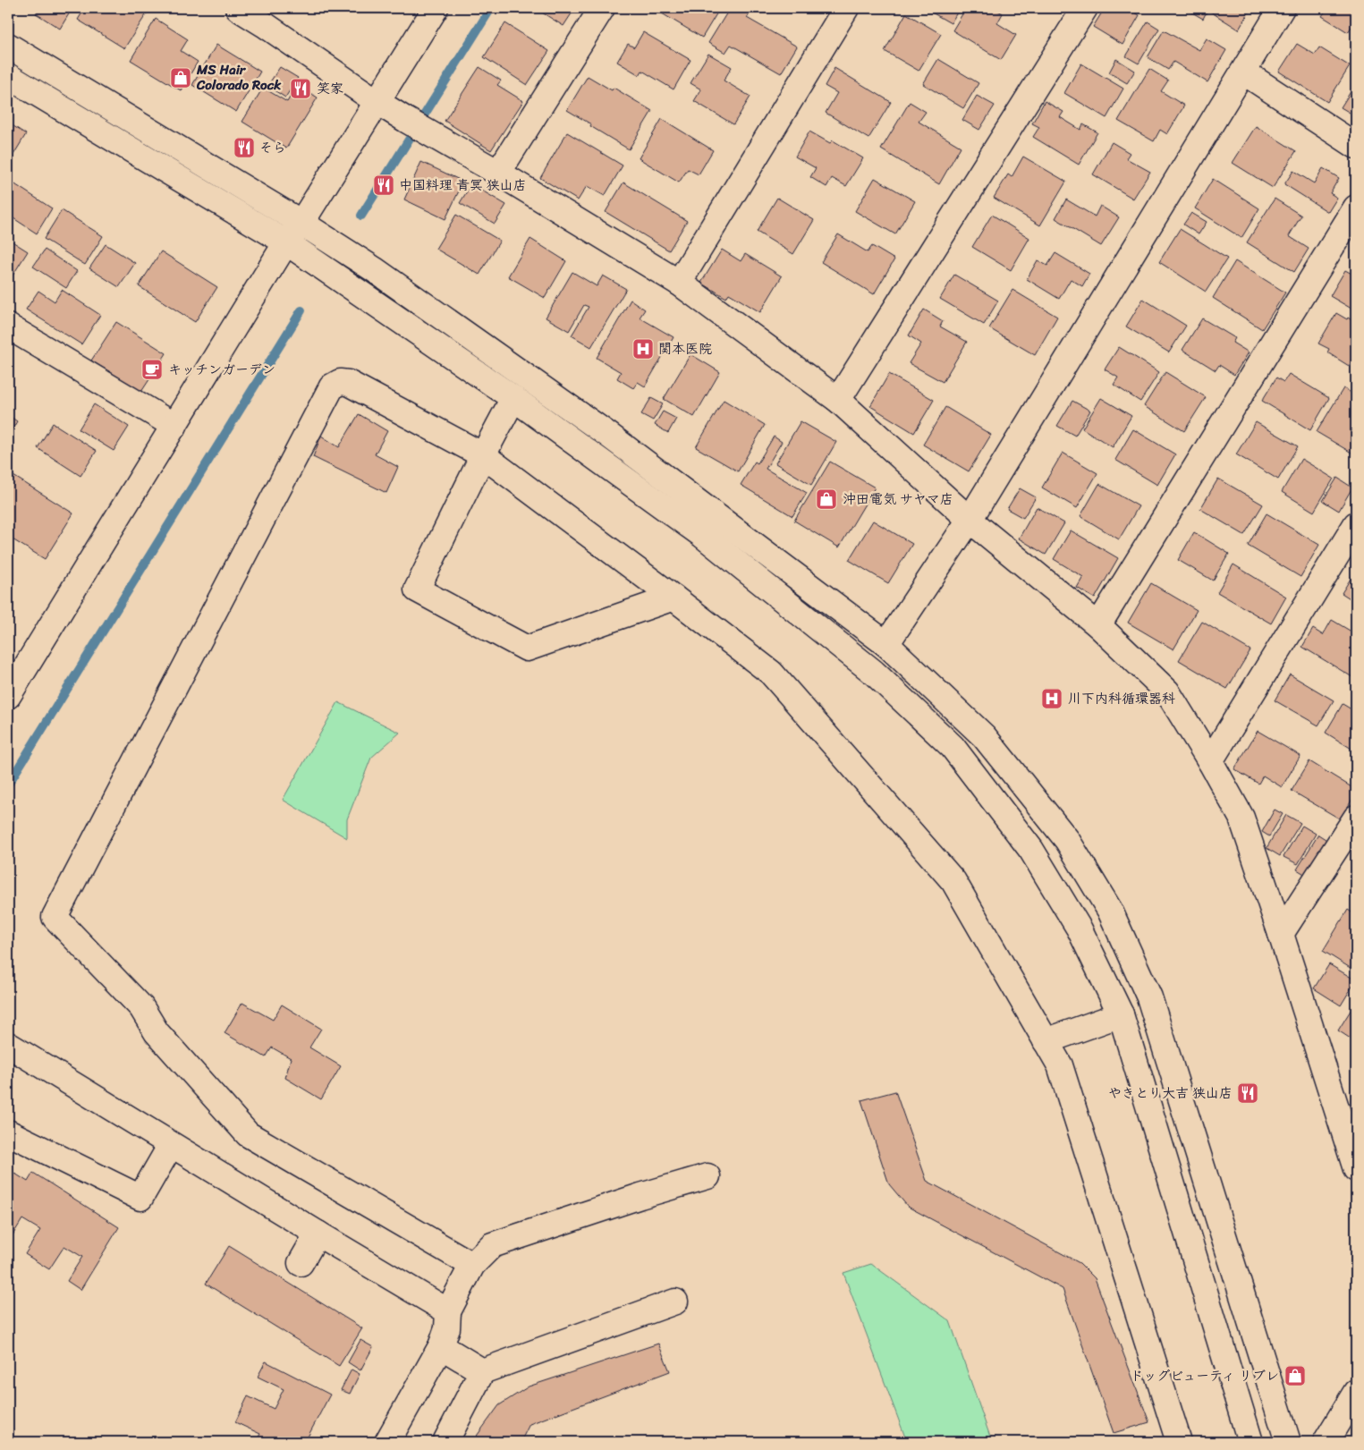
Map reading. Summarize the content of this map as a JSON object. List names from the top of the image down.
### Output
{
  "places": {
    "shop": ["MS Hair Colorado Rock", "沖田電気 サヤマ店", "ドッグビューティ リブレ"],
    "restaurant": [
      "笑家",
      "そら",
      "中国料理 青冥 狭山店",
      "やきとり大吉 狭山店"
    ],
    "hospital": ["関本医院", "川下内科循環器科"],
    "cafe": ["キッチンガーデン"]
  }
}
